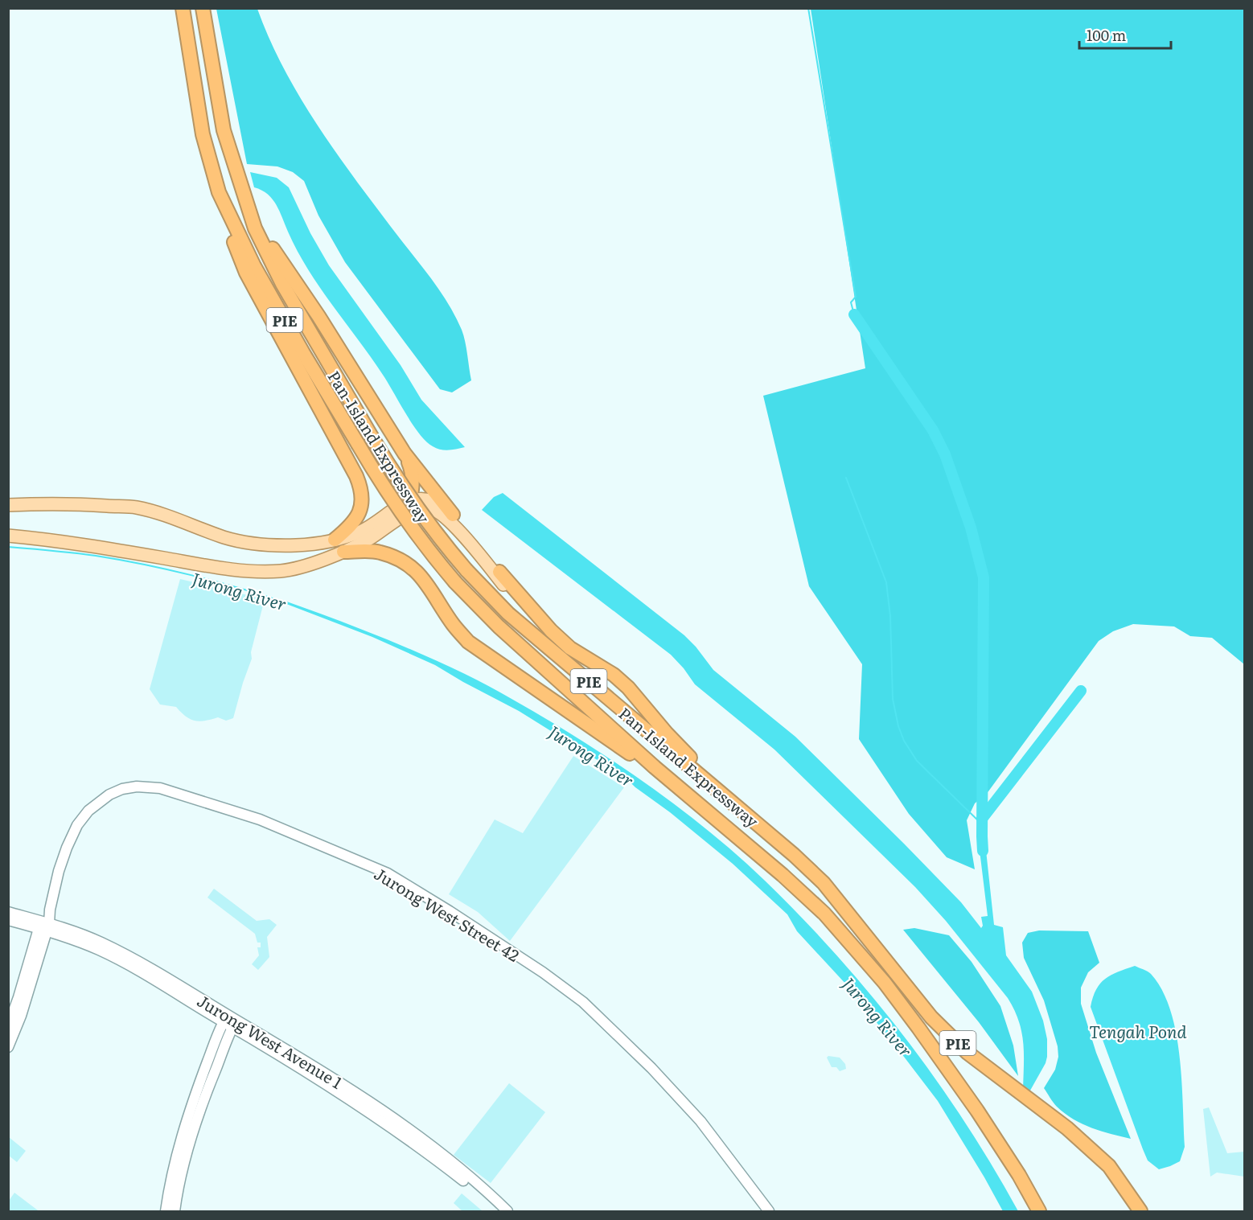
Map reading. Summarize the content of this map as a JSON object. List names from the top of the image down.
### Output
{
  "streets": {
    "highway": ["PIE", "Pan-Island Expressway"],
    "street": ["Jurong West Street 42", "Jurong West Avenue 1"]
  },
  "crossings": [
    ["Jurong West Street 42", "Jurong West Avenue 1"]
  ],
  "water": ["Jurong River", "Tengah Pond"],
  "scale_bar": "100 m"
}
